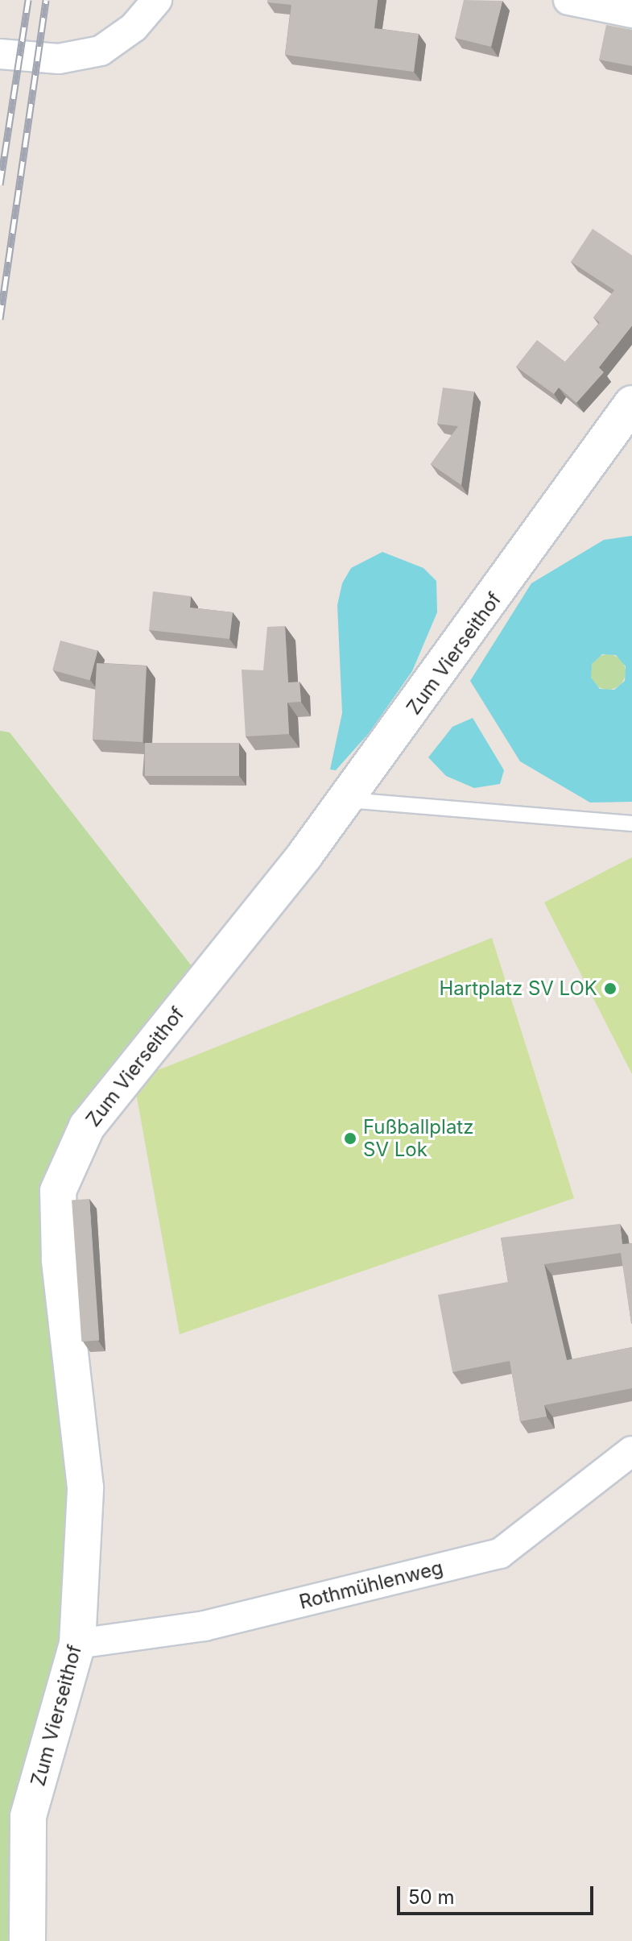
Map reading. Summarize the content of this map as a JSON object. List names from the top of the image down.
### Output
{
  "streets": {
    "street": ["Zum Vierseithof", "Rothmühlenweg"]
  },
  "crossings": [
    ["Zum Vierseithof", "Rothmühlenweg"]
  ],
  "places": ["Hartplatz SV LOK", "Fußballplatz SV Lok"],
  "scale_bar": "50 m"
}
